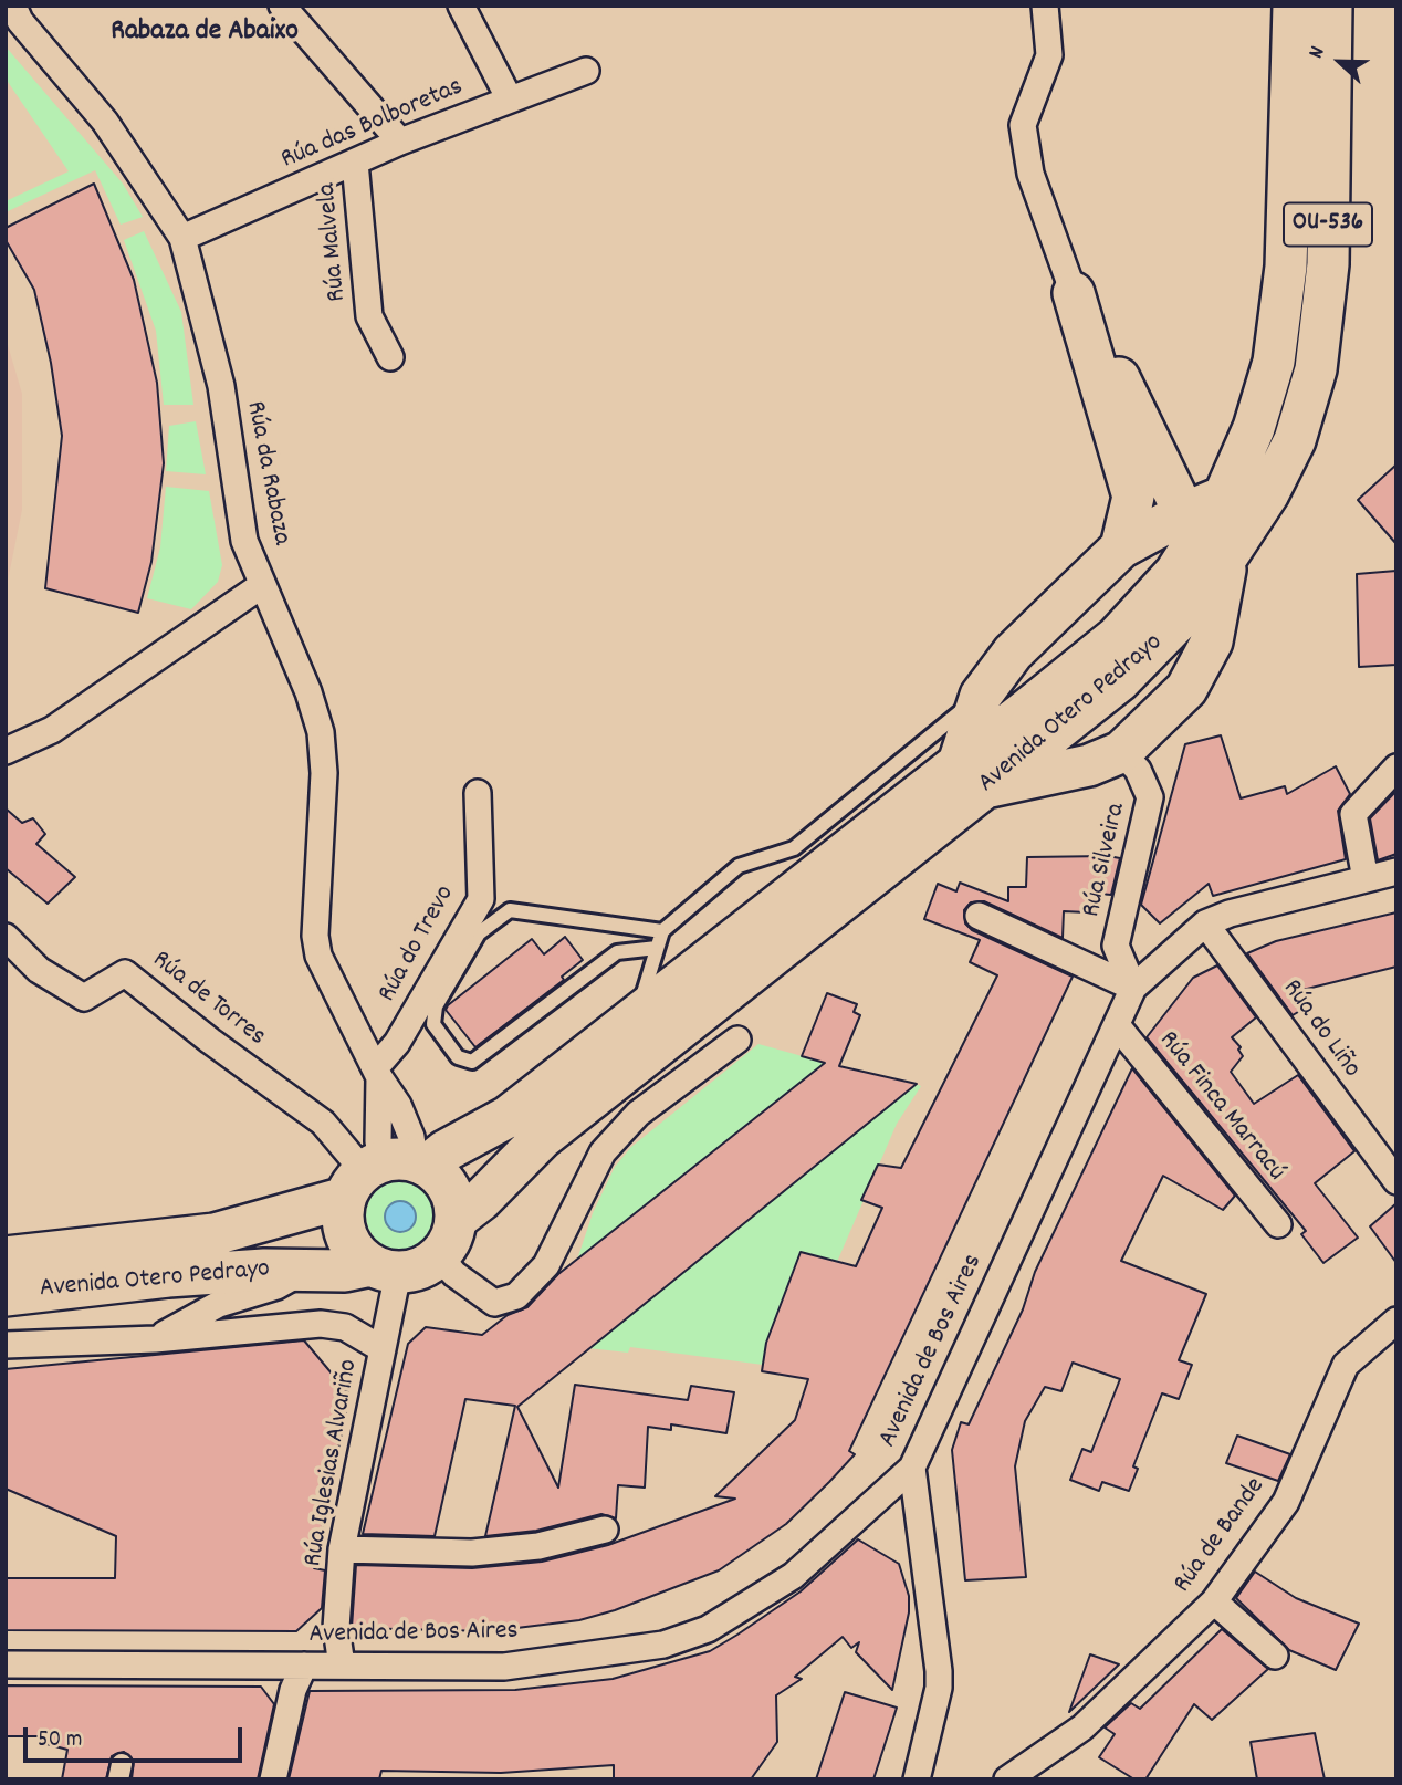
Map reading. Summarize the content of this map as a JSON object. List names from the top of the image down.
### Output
{
  "streets": {
    "main road": ["OU-536", "Avenida Otero Pedrayo"],
    "street": [
      "Rúa das Bolboretas",
      "Rúa Malvela",
      "Rúa da Rabaza",
      "Rúa Silveira",
      "Rúa do Trevo",
      "Rúa de Torres",
      "Rúa do Liño",
      "Rúa Finca Marracú",
      "Avenida de Bos Aires",
      "Rúa Iglesias Alvariño",
      "Rúa de Bande"
    ]
  },
  "crossings": [
    ["Rúa das Bolboretas", "Rúa Malvela"],
    ["Rúa das Bolboretas", "Rúa da Rabaza"],
    ["Rúa da Rabaza", "Rúa do Trevo"],
    ["Avenida Otero Pedrayo", "Rúa de Torres"],
    ["Avenida Otero Pedrayo", "Rúa Iglesias Alvariño"],
    ["Rúa Silveira", "Avenida de Bos Aires"],
    ["Rúa de Torres", "Rúa Iglesias Alvariño"],
    ["Rúa do Liño", "Avenida de Bos Aires"],
    ["Rúa Finca Marracú", "Avenida de Bos Aires"],
    ["Avenida de Bos Aires", "Rúa Iglesias Alvariño"]
  ],
  "districts": ["Rabaza de Abaixo"],
  "scale_bar": "50 m",
  "north": "left"
}
